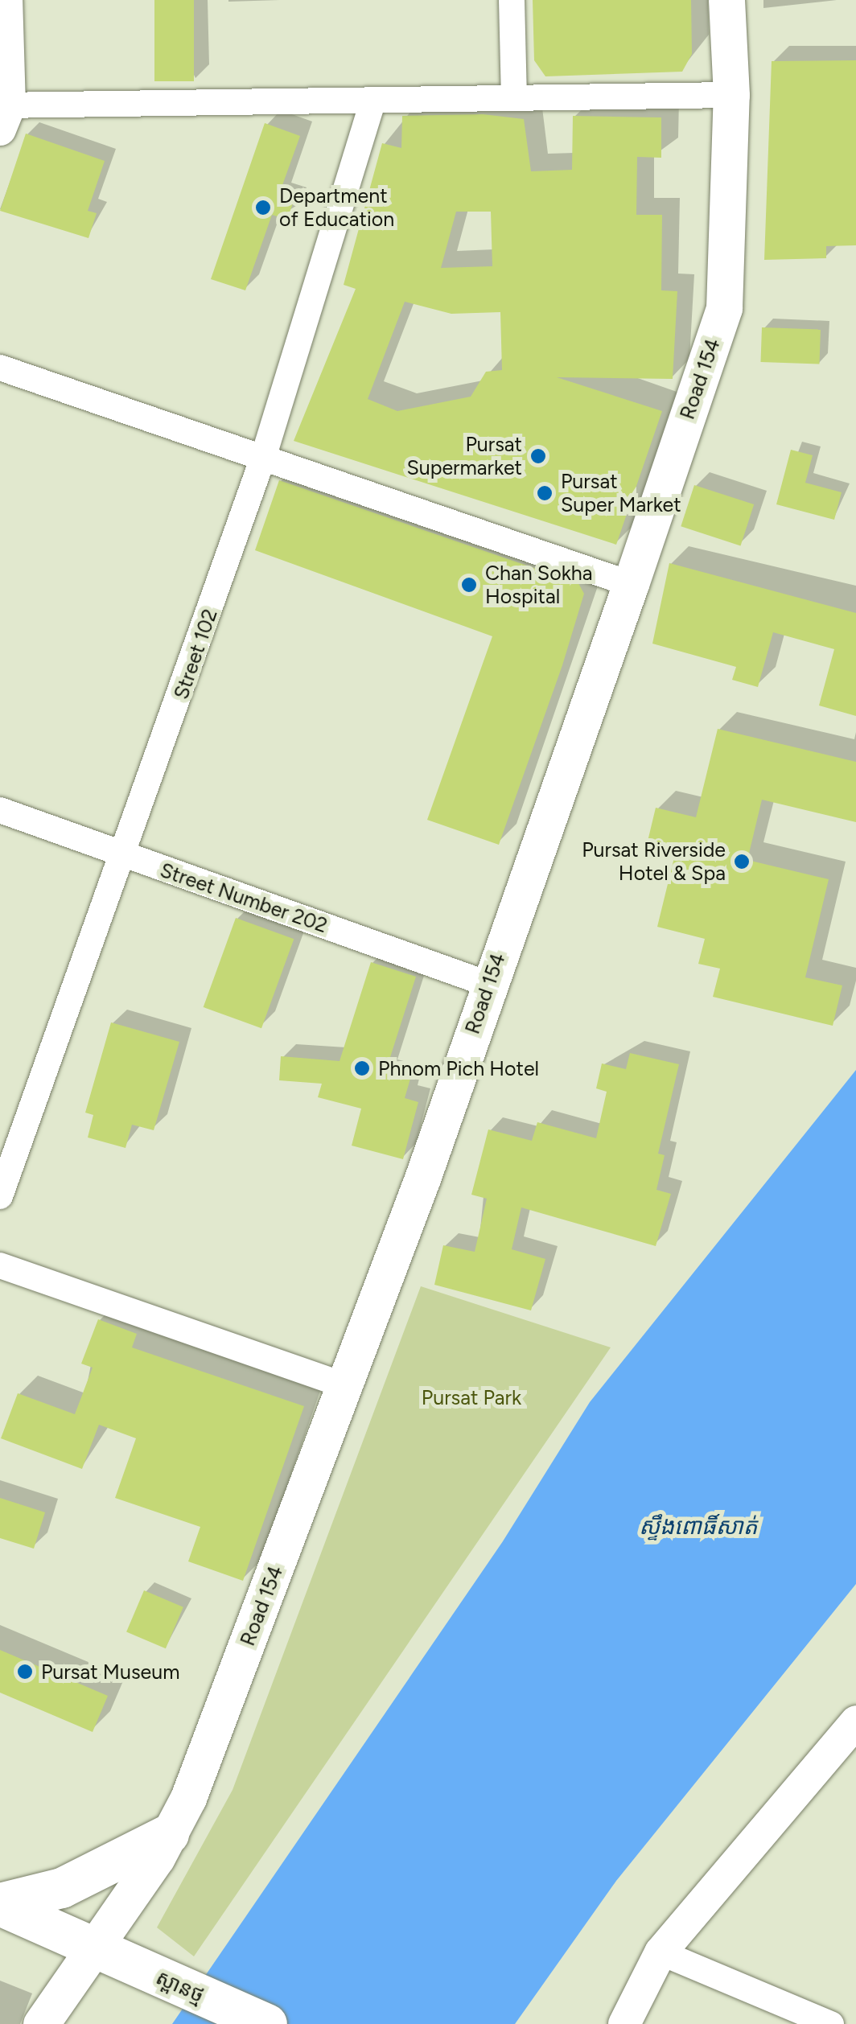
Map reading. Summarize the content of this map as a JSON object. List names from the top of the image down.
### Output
{
  "streets": {
    "main road": ["Road 154", "ស្ពានថ្ម"],
    "street": ["Street 102", "Street Number 202"]
  },
  "crossings": [
    ["Road 154", "Street Number 202"],
    ["Road 154", "ស្ពានថ្ម"],
    ["Street 102", "Street Number 202"]
  ],
  "water": ["ស្ទឹងពោធិ៍សាត់"],
  "parks": ["Pursat Park"],
  "places": [
    "Department of Education",
    "Pursat Supermarket",
    "Pursat Super Market",
    "Chan Sokha Hospital",
    "Pursat Riverside Hotel & Spa",
    "Phnom Pich Hotel",
    "Pursat Museum"
  ]
}
